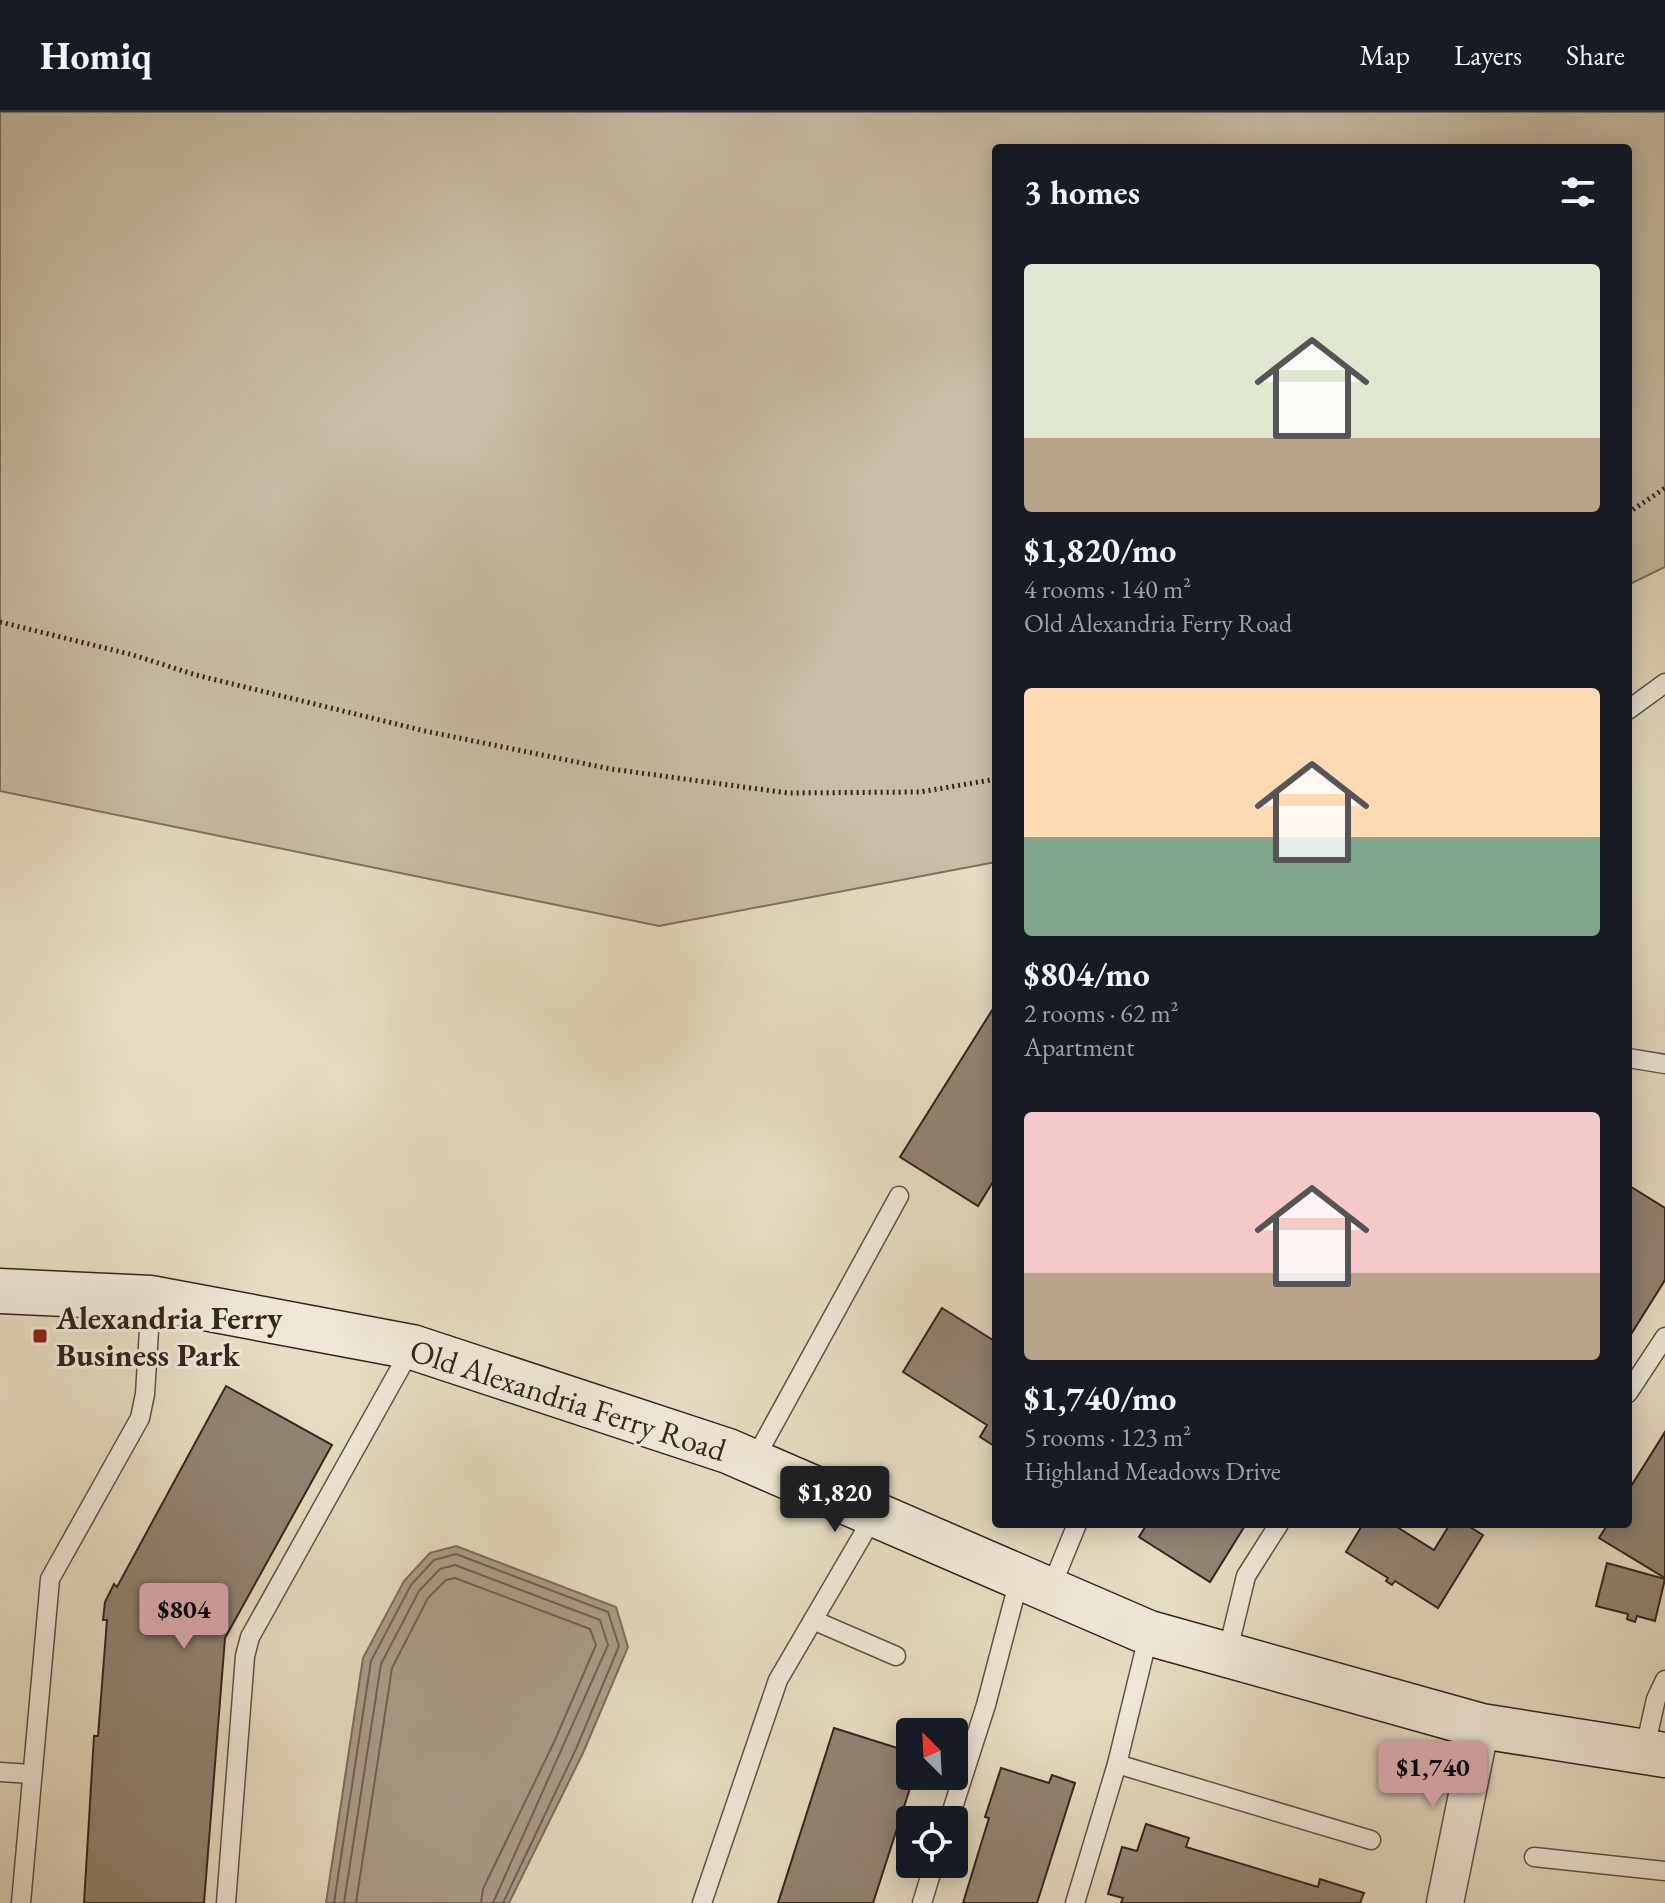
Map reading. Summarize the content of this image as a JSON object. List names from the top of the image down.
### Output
{
  "streets": {
    "main road": ["Old Alexandria Ferry Road"]
  },
  "places": {
    "transit": ["Alexandria Ferry Business Park"]
  },
  "north": "top left",
  "page": {
    "header": "Homiq",
    "nav": ["Map", "Layers", "Share"],
    "heading": "3 homes",
    "list": [
      {
        "name": "$1,820/mo",
        "note": "4 rooms · 140 m² · Old Alexandria Ferry Road"
      },
      {
        "name": "$804/mo",
        "note": "2 rooms · 62 m² · Apartment"
      },
      {
        "name": "$1,740/mo",
        "note": "5 rooms · 123 m² · Highland Meadows Drive"
      }
    ],
    "price": ["$1,820", "$804", "$1,740"]
  }
}
